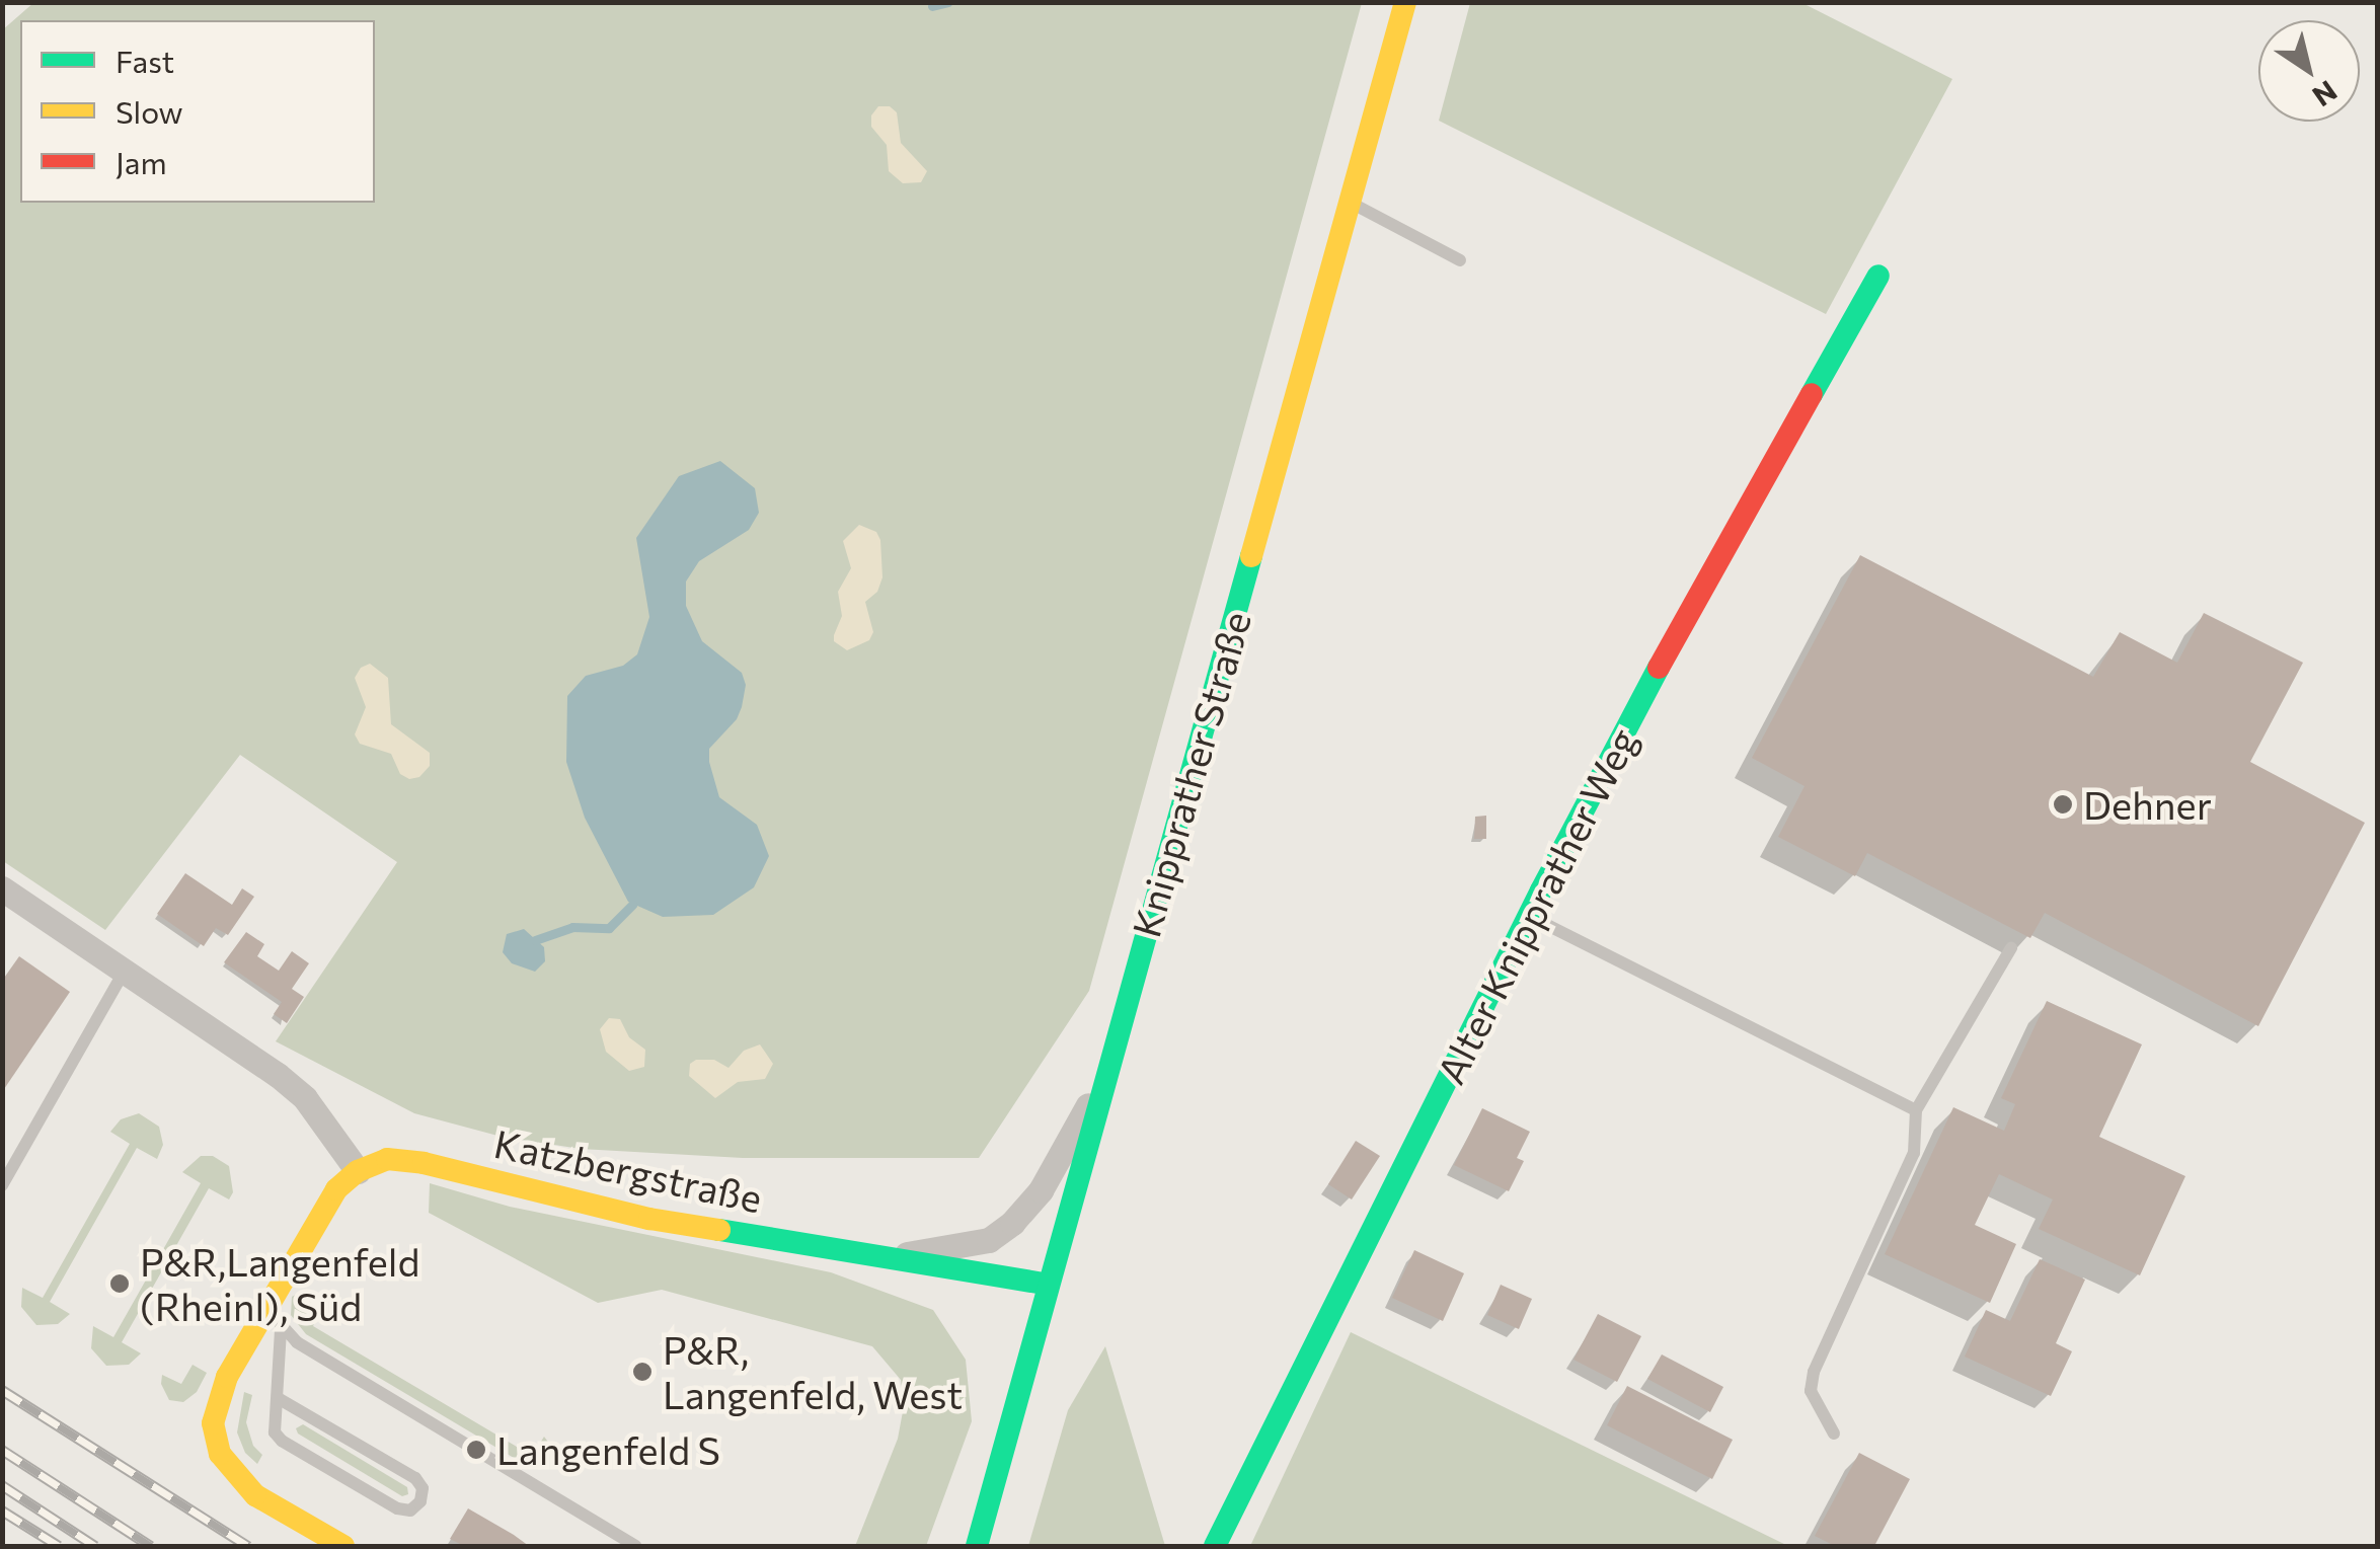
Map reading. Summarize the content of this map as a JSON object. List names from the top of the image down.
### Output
{
  "streets": {
    "street": ["Knipprather Straße", "Alter Knipprather Weg", "Katzbergstraße"]
  },
  "crossings": [
    ["Knipprather Straße", "Katzbergstraße"]
  ],
  "places": [
    "Dehner",
    "P&R,Langenfeld (Rheinl), Süd",
    "P&R, Langenfeld, West",
    "Langenfeld S"
  ],
  "legend": ["Fast", "Slow", "Jam"],
  "north": "bottom right"
}
